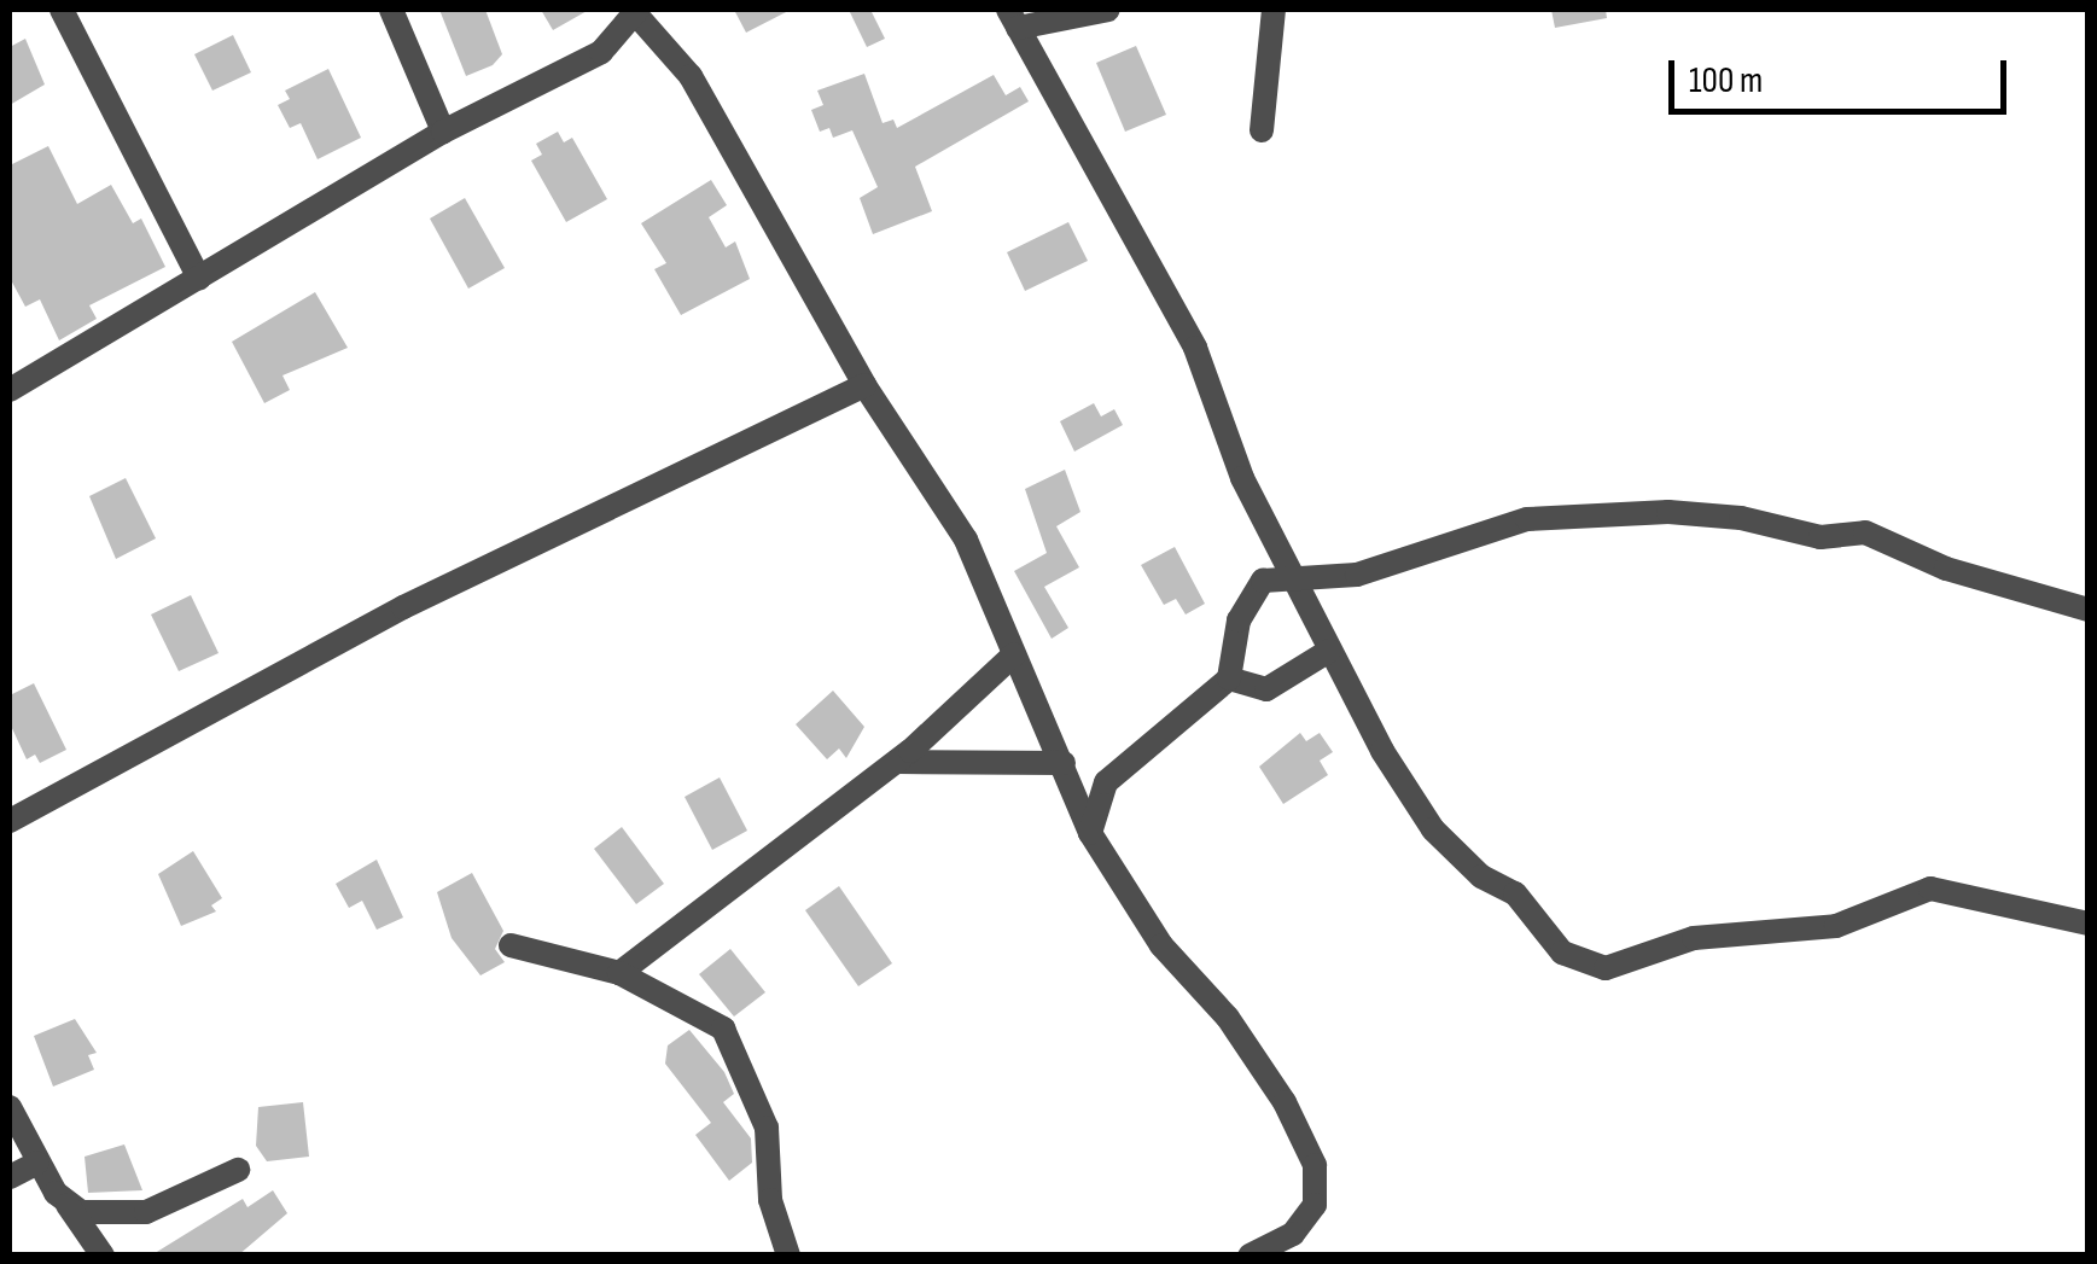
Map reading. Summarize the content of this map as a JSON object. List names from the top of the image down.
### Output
{
  "scale_bar": "100 m"
}
